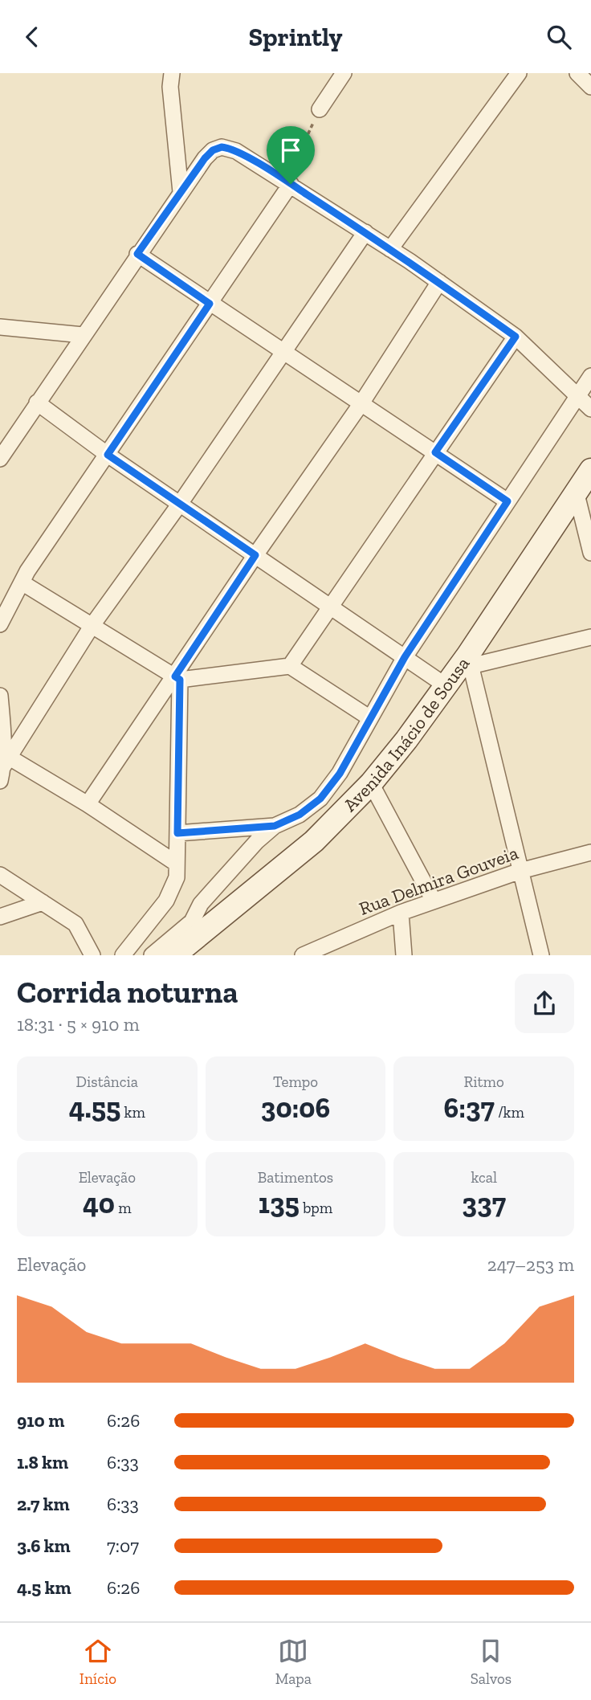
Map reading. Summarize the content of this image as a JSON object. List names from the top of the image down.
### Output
{
  "streets": {
    "main road": ["Avenida Inácio de Sousa"],
    "street": ["Rua Delmira Gouveia"]
  },
  "page": {
    "header": "Sprintly",
    "heading": ["Corrida noturna", "18:31 · 5 × 910 m"],
    "stats": [
      ["Distância", "4.55 km"],
      ["Tempo", "30:06"],
      ["Ritmo", "6:37 /km"],
      ["Elevação", "40 m"],
      ["Batimentos", "135 bpm"],
      ["kcal", "337"]
    ],
    "chart": ["Elevação", "247–253 m"],
    "list": [
      {
        "name": "910 m",
        "note": "6:26"
      },
      {
        "name": "1.8 km",
        "note": "6:33"
      },
      {
        "name": "2.7 km",
        "note": "6:33"
      },
      {
        "name": "3.6 km",
        "note": "7:07"
      },
      {
        "name": "4.5 km",
        "note": "6:26"
      }
    ],
    "tabs": ["Início", "Mapa", "Salvos"]
  }
}
